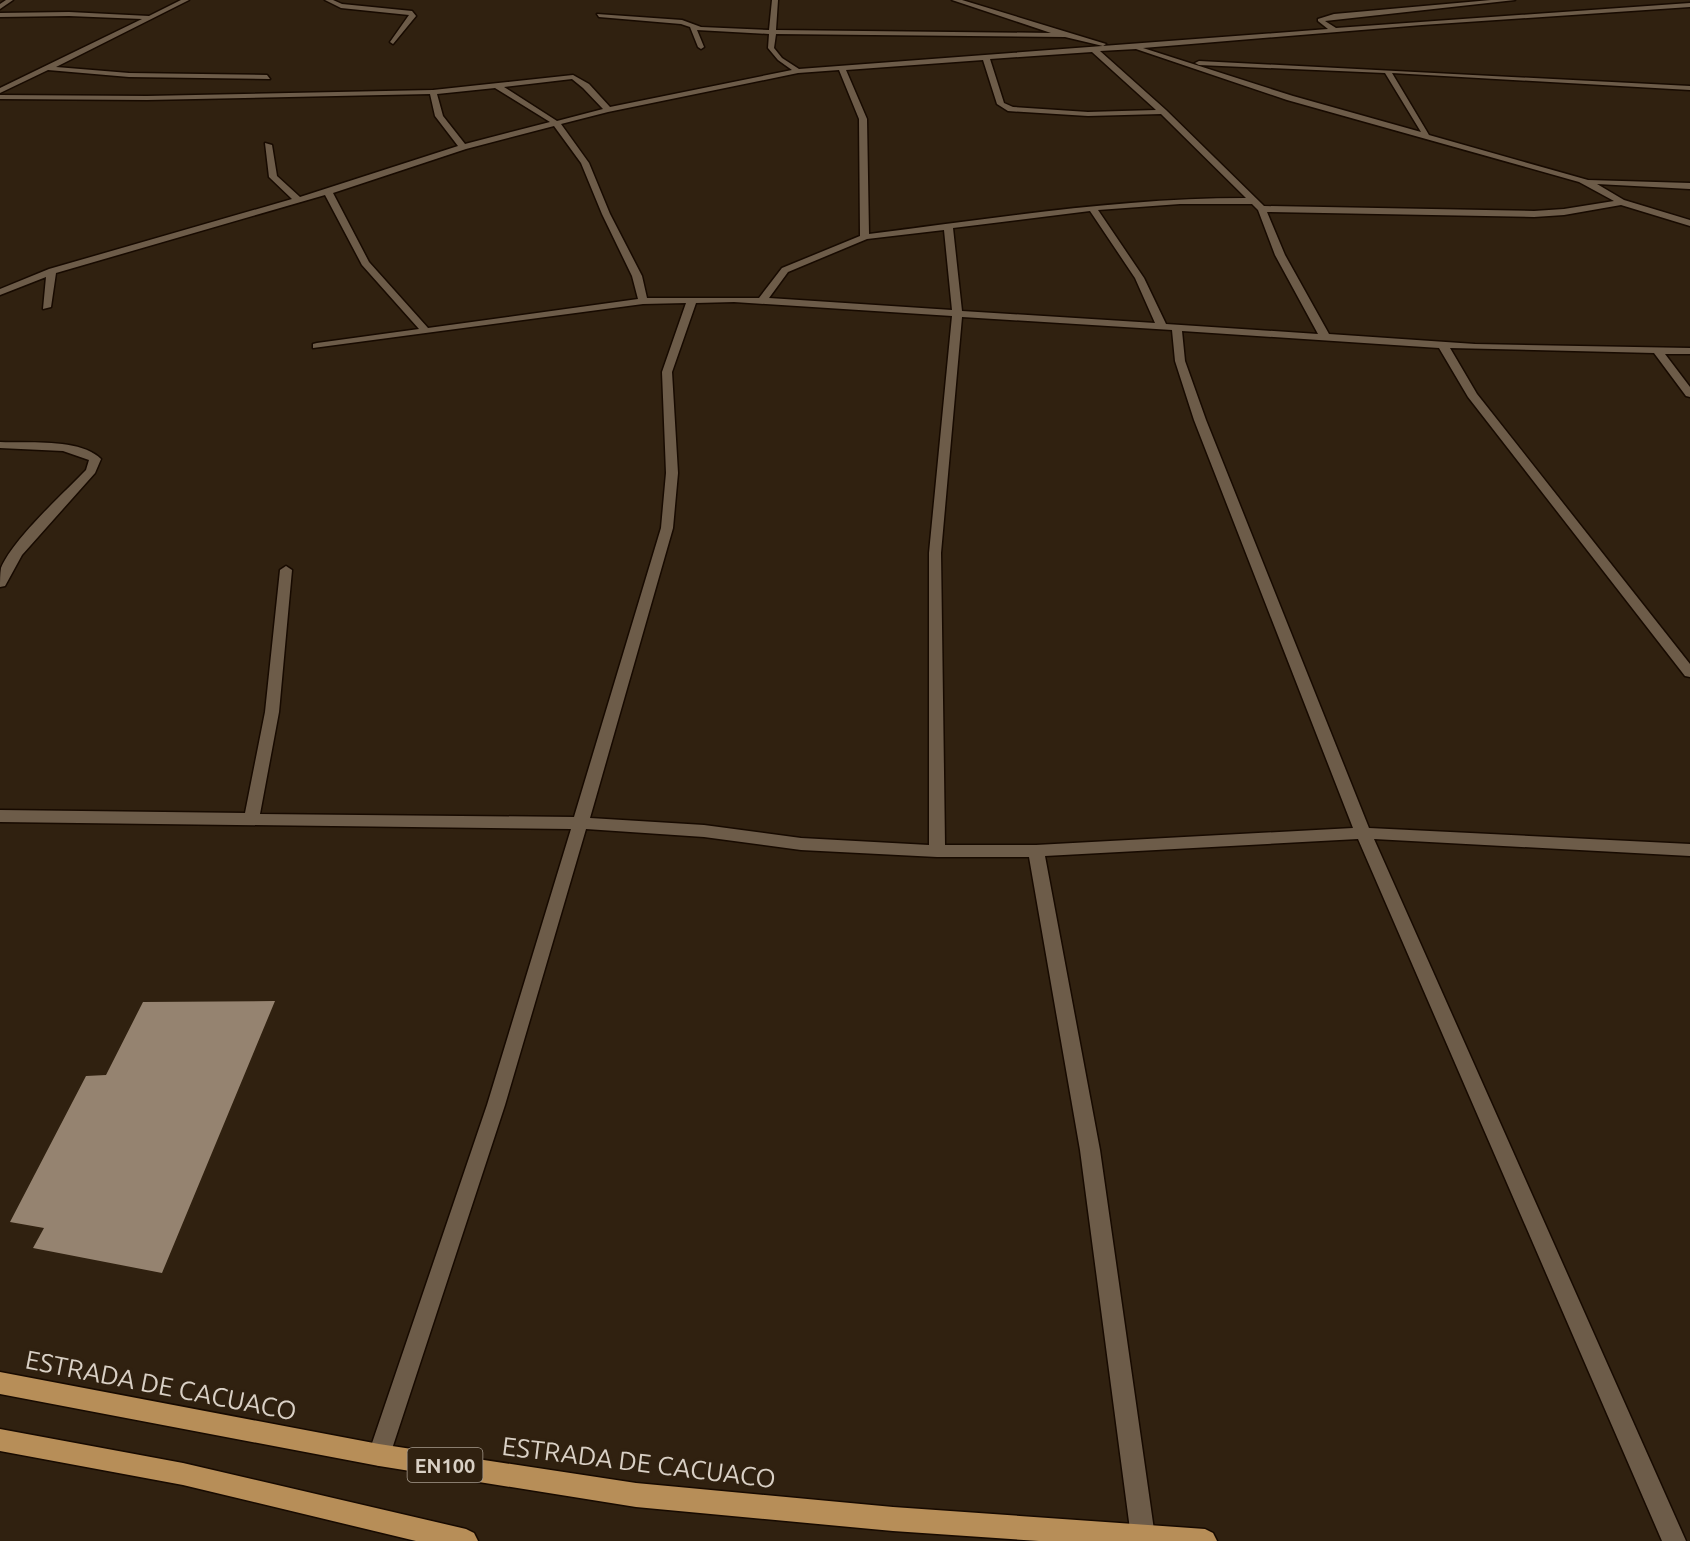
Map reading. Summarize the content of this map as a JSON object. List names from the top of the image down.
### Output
{
  "streets": {
    "main road": ["ESTRADA DE CACUACO", "EN100"]
  }
}
